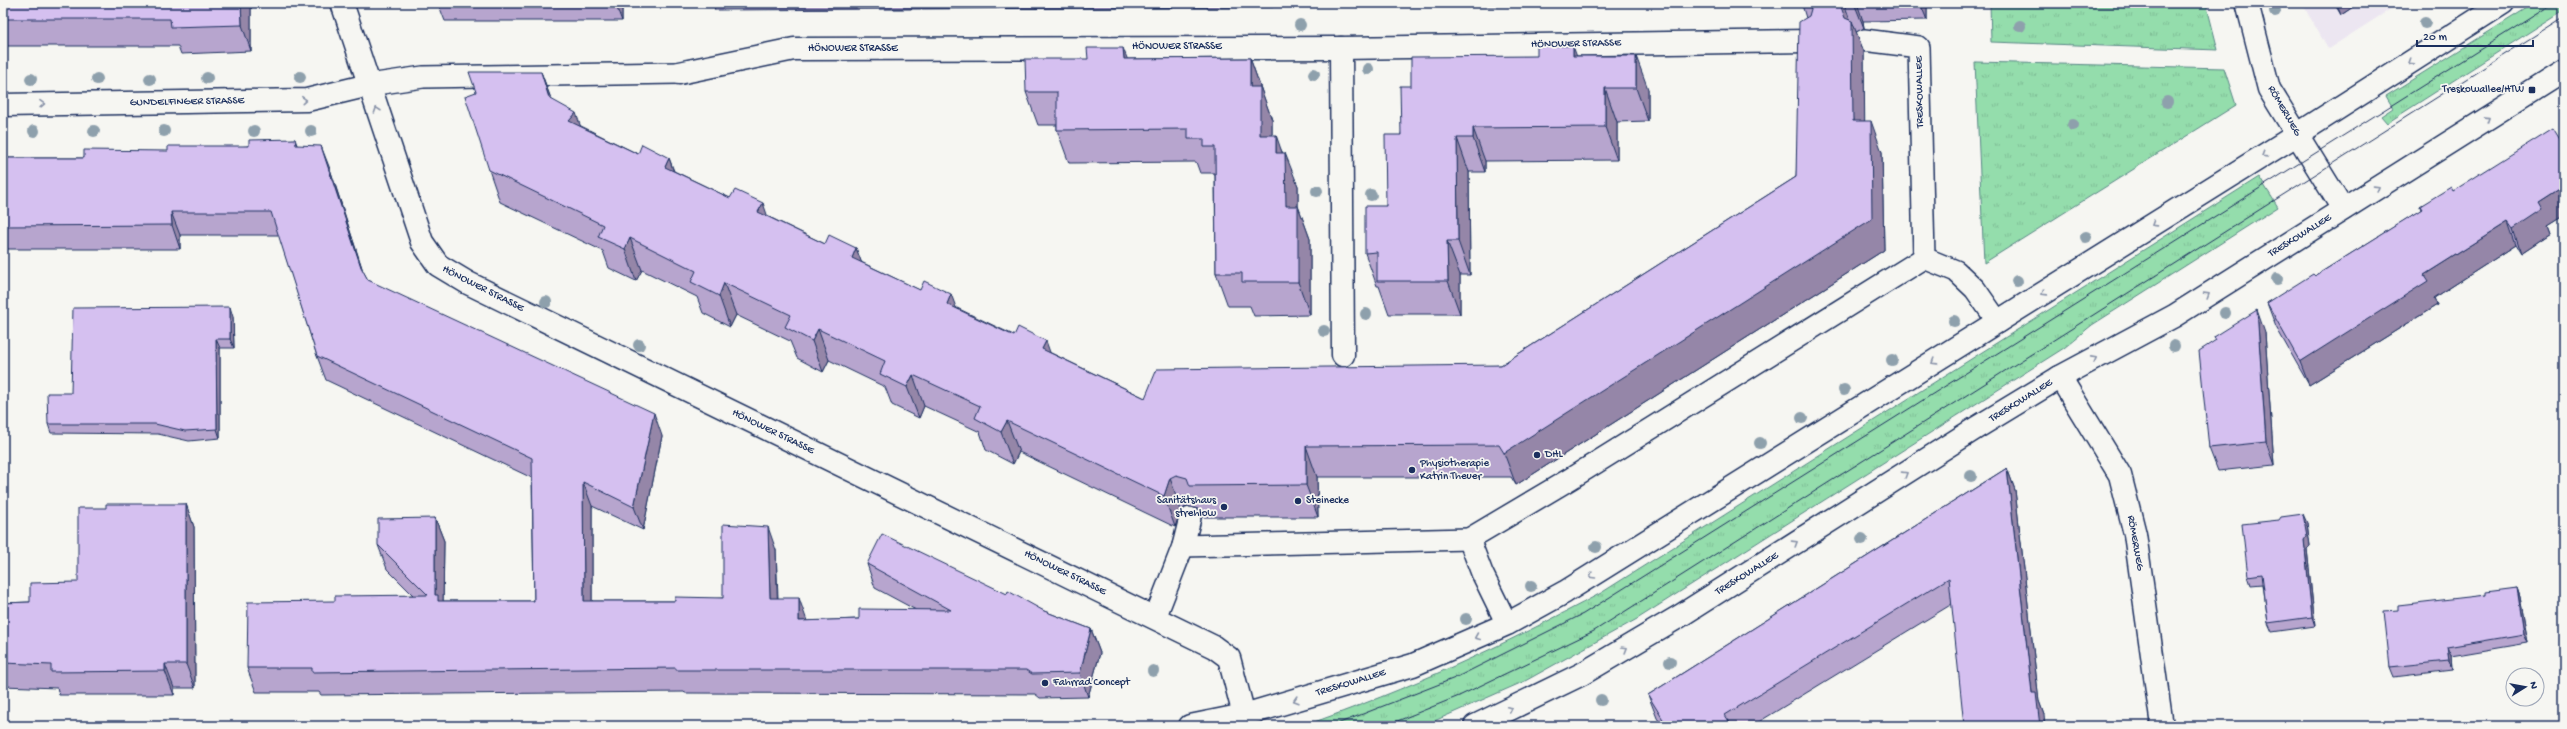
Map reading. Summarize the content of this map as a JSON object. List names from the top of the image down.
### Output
{
  "streets": {
    "street": [
      "HÖNOWER STRASSE",
      "TRESKOWALLEE",
      "GUNDELFINGER STRASSE",
      "RÖMERWEG"
    ]
  },
  "crossings": [
    ["HÖNOWER STRASSE", "TRESKOWALLEE"],
    ["HÖNOWER STRASSE", "GUNDELFINGER STRASSE"],
    ["TRESKOWALLEE", "RÖMERWEG"]
  ],
  "one_way": ["HÖNOWER STRASSE", "GUNDELFINGER STRASSE"],
  "places": {
    "transit": ["Treskowallee/HTW"],
    "other": [
      "DHL",
      "Physiotherapie Katrin Theuer",
      "Steinecke",
      "Sanitätshaus strehlow",
      "Fahrrad Concept"
    ]
  },
  "scale_bar": "20 m",
  "north": "right"
}
